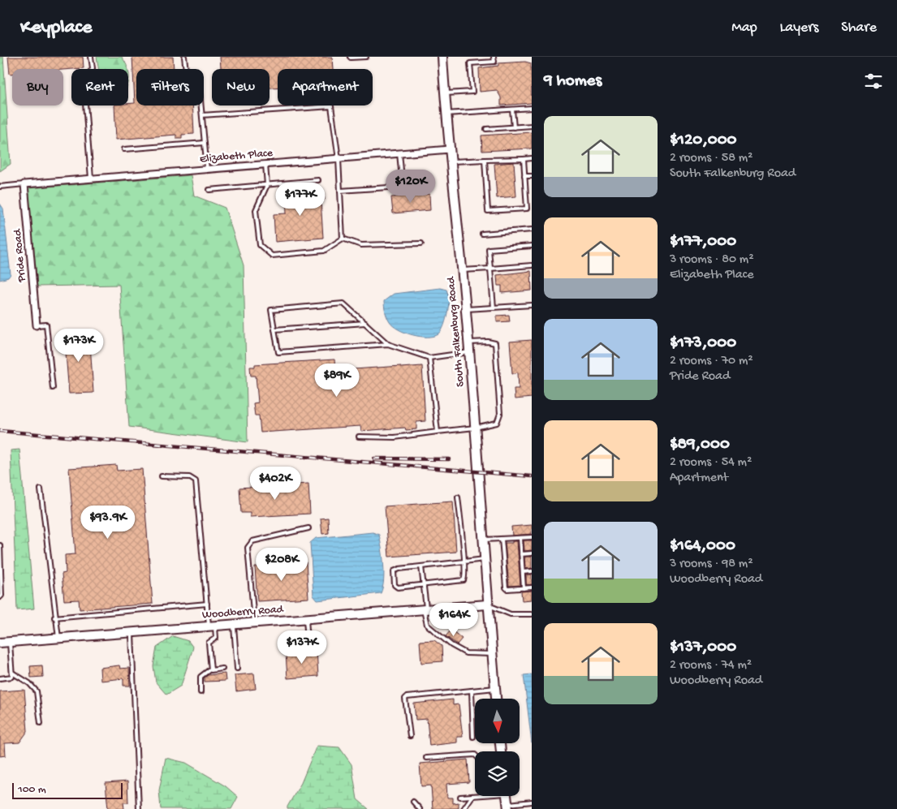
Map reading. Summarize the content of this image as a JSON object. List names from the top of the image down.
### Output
{
  "streets": {
    "street": [
      "Elizabeth Place",
      "Pride Road",
      "South Falkenburg Road",
      "Woodberry Road"
    ]
  },
  "crossings": [
    ["Elizabeth Place", "Pride Road"],
    ["Elizabeth Place", "South Falkenburg Road"],
    ["South Falkenburg Road", "Woodberry Road"]
  ],
  "scale_bar": "100 m",
  "north": "bottom",
  "page": {
    "header": "Keyplace",
    "nav": ["Map", "Layers", "Share"],
    "heading": "9 homes",
    "chip": [
      "Buy",
      "Rent",
      "Filters",
      "New",
      "Apartment"
    ],
    "list": [
      {
        "name": "$120,000",
        "note": "2 rooms · 58 m² · South Falkenburg Road"
      },
      {
        "name": "$177,000",
        "note": "3 rooms · 80 m² · Elizabeth Place"
      },
      {
        "name": "$173,000",
        "note": "2 rooms · 70 m² · Pride Road"
      },
      {
        "name": "$89,000",
        "note": "2 rooms · 54 m² · Apartment"
      },
      {
        "name": "$164,000",
        "note": "3 rooms · 98 m² · Woodberry Road"
      },
      {
        "name": "$137,000",
        "note": "2 rooms · 74 m² · Woodberry Road"
      }
    ],
    "price": [
      "$120K",
      "$177K",
      "$173K",
      "$89K",
      "$402K",
      "$93.9K",
      "$208K",
      "$164K",
      "$137K"
    ],
    "scale": "100 m"
  }
}
